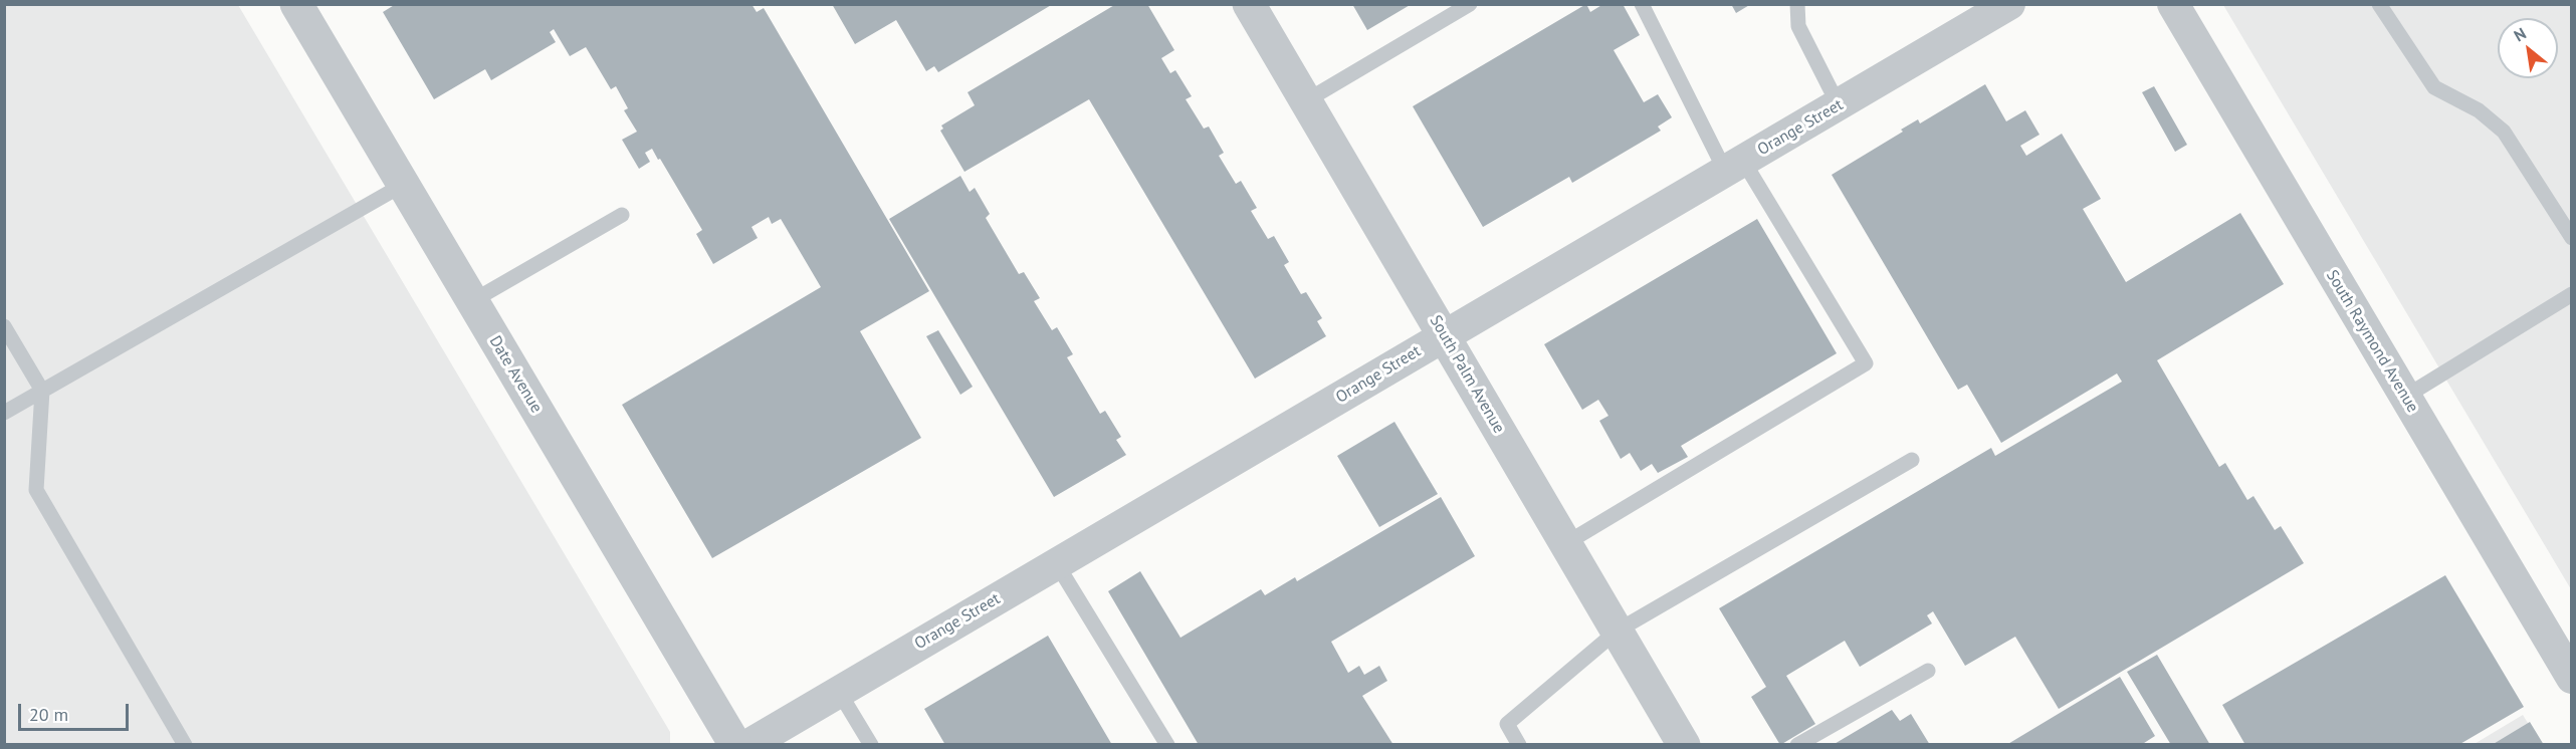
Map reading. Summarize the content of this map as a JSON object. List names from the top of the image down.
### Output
{
  "streets": {
    "street": [
      "Orange Street",
      "South Raymond Avenue",
      "Date Avenue",
      "South Palm Avenue"
    ]
  },
  "crossings": [
    ["Orange Street", "South Palm Avenue"]
  ],
  "scale_bar": "20 m",
  "north": "top left"
}
